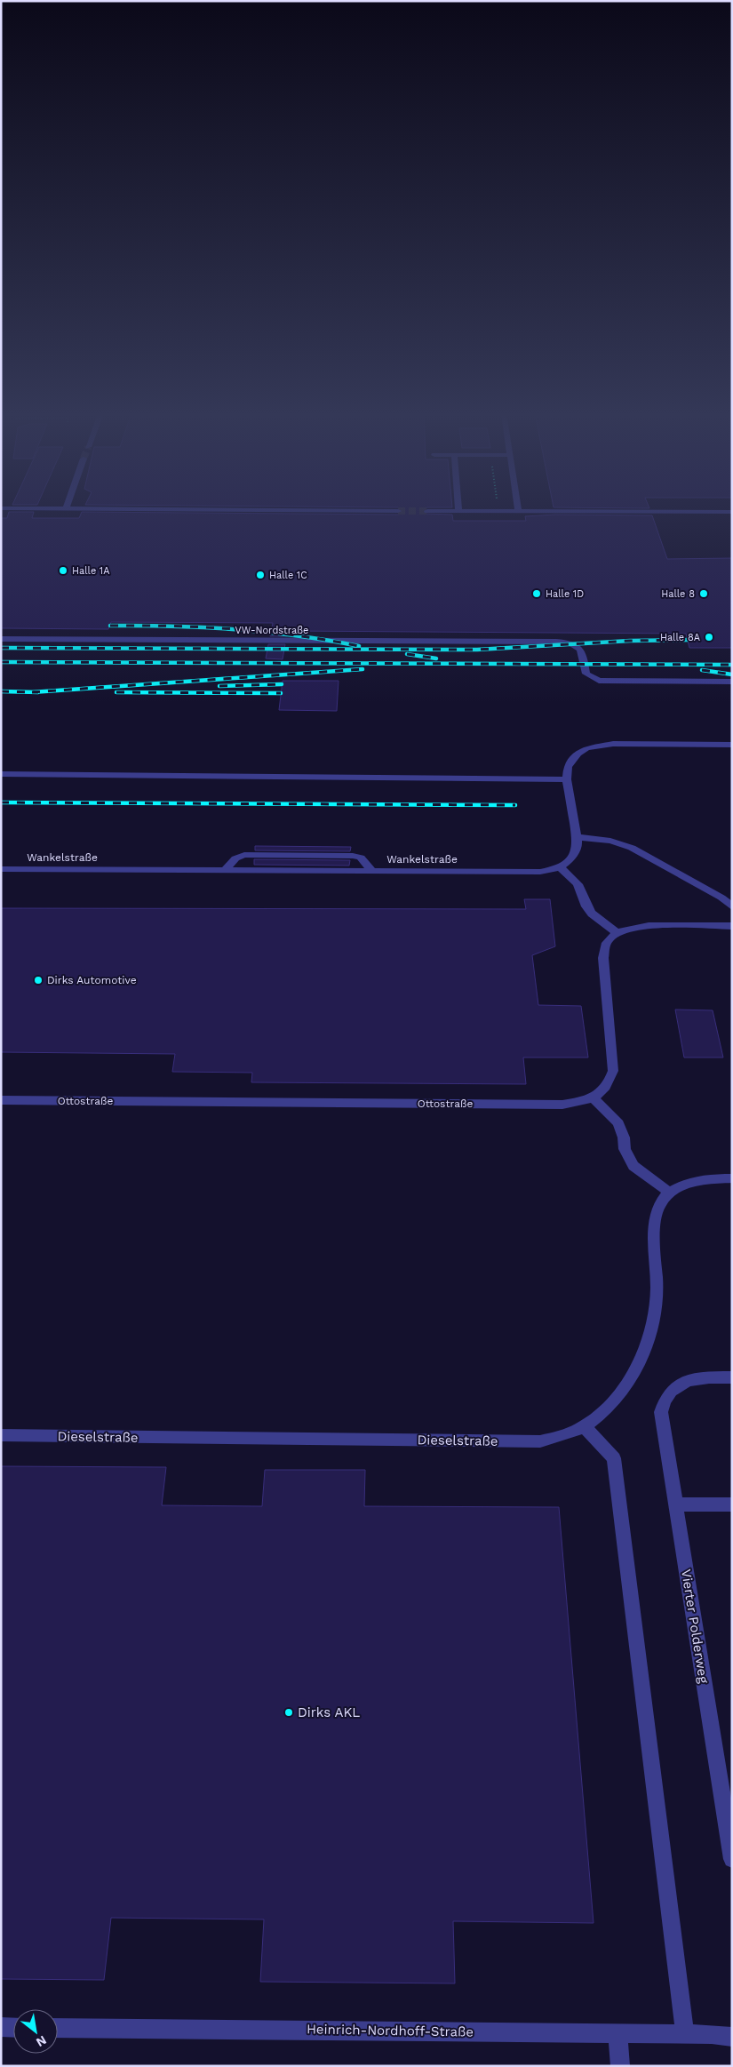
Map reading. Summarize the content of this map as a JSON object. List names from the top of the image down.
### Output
{
  "streets": {
    "street": [
      "VW-Nordstraße",
      "Wankelstraße",
      "Ottostraße",
      "Dieselstraße",
      "Vierter Polderweg",
      "Heinrich-Nordhoff-Straße"
    ]
  },
  "places": [
    "Halle 1A",
    "Halle 1C",
    "Halle 1D",
    "Halle 8",
    "Halle 8A",
    "Dirks Automotive",
    "Dirks AKL"
  ],
  "north": "bottom right"
}
